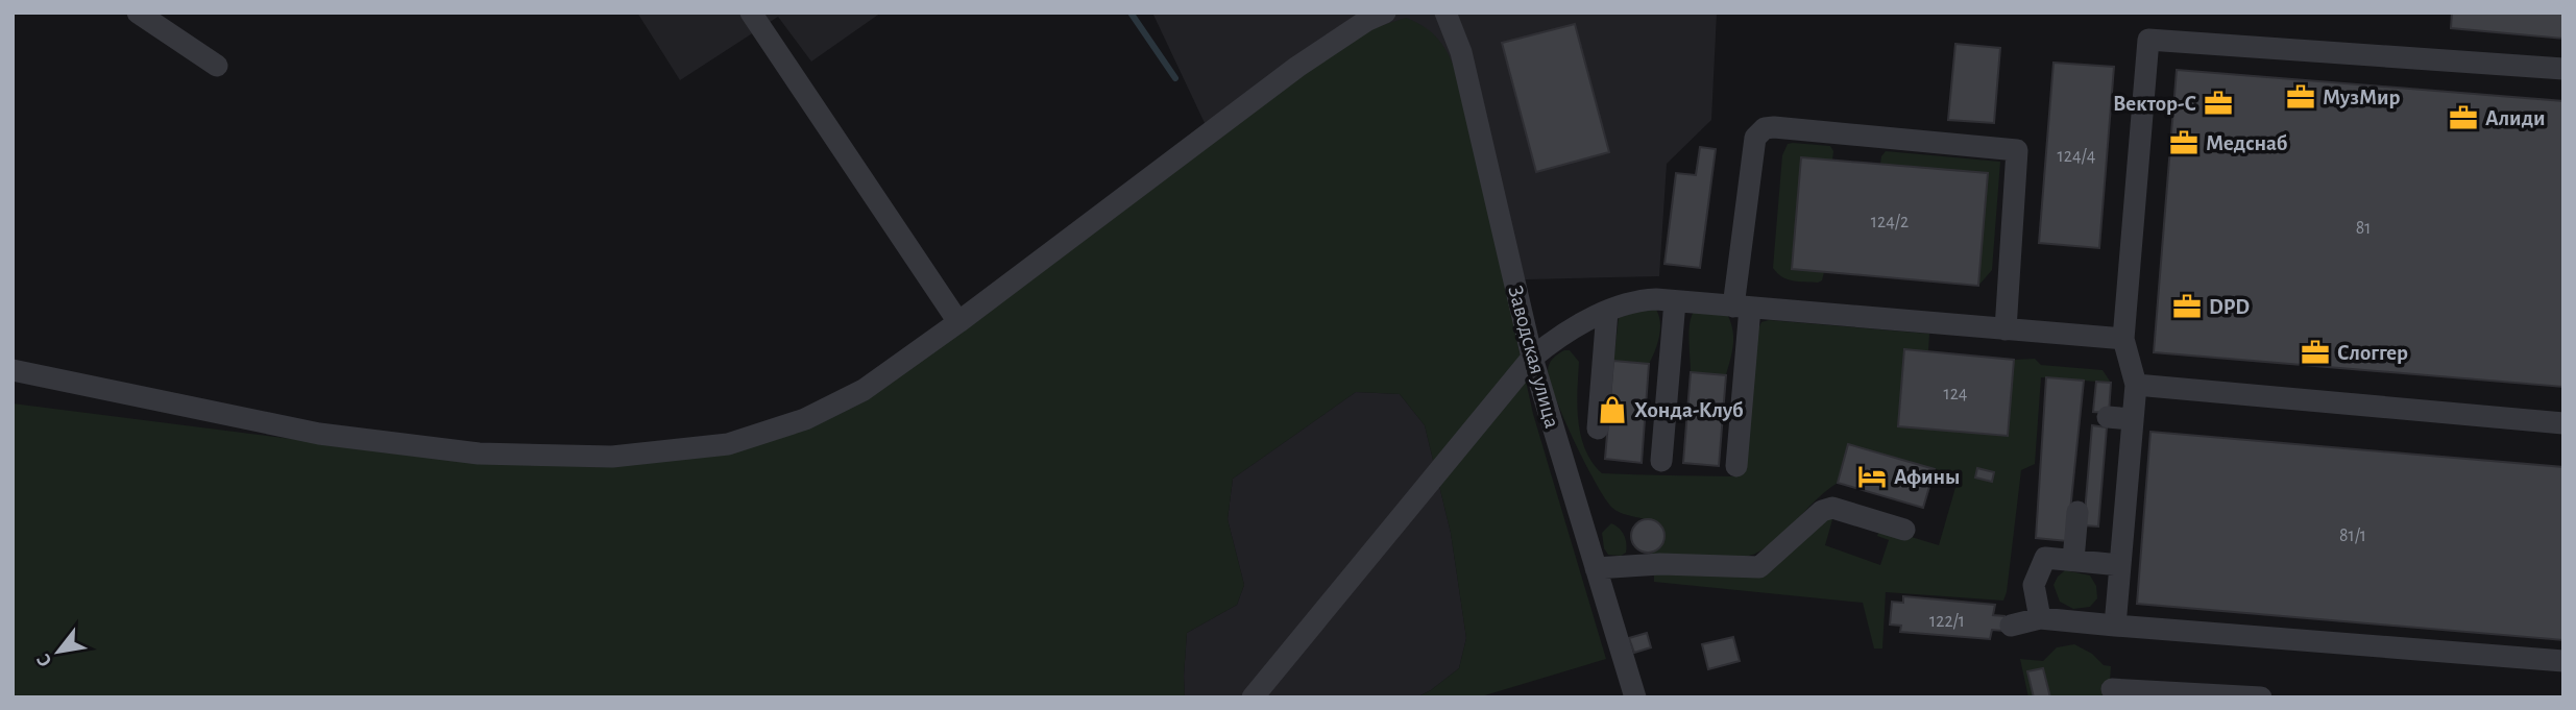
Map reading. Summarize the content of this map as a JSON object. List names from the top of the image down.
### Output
{
  "streets": {
    "street": ["Заводская улица"]
  },
  "places": {
    "office": [
      "МузМир",
      "Вектор-С",
      "Алиди",
      "Медснаб",
      "DPD",
      "Слоггер"
    ],
    "shop": ["Хонда-Клуб"],
    "hotel": ["Афины"]
  },
  "house_numbers": [
    "124/4",
    "124/2",
    "81",
    "124",
    "81/1",
    "122/1"
  ],
  "north": "bottom left"
}
